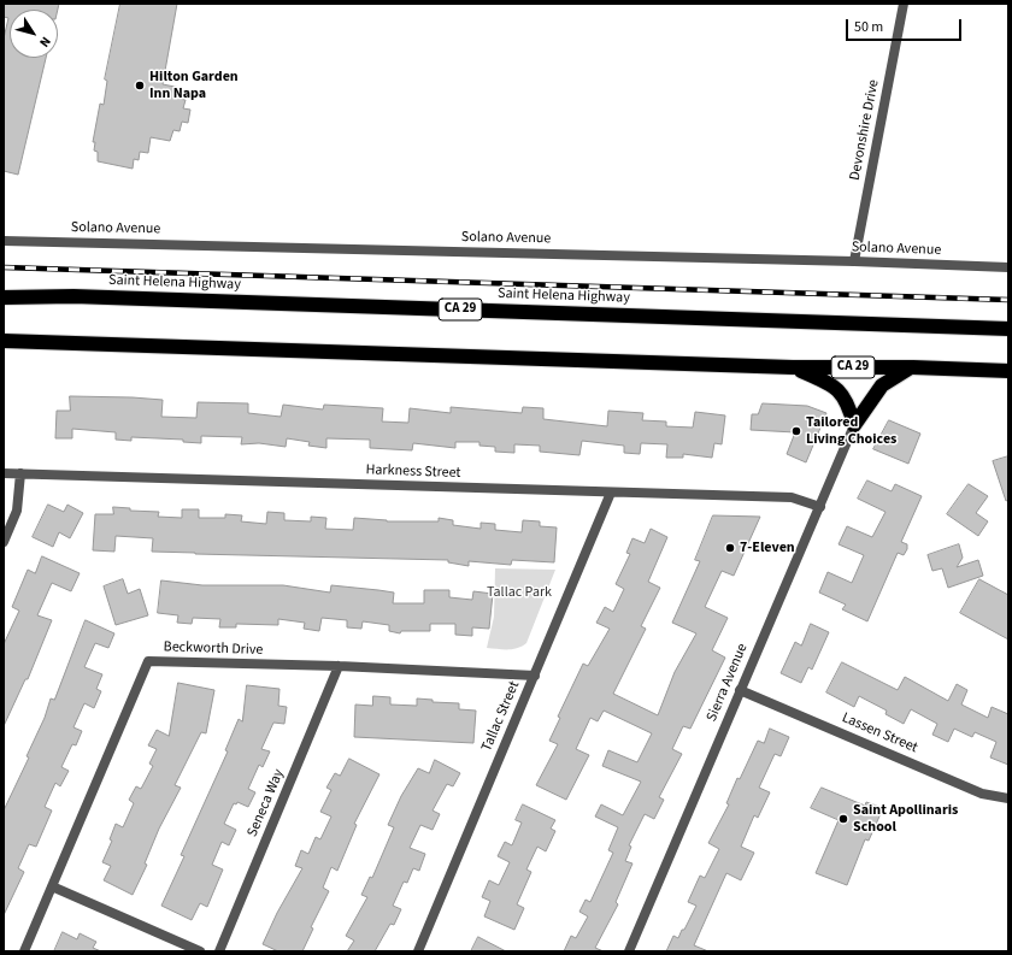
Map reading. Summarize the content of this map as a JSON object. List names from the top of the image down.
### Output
{
  "streets": {
    "highway": ["Saint Helena Highway", "CA 29"],
    "street": [
      "Devonshire Drive",
      "Solano Avenue",
      "Harkness Street",
      "Beckworth Drive",
      "Sierra Avenue",
      "Tallac Street",
      "Lassen Street",
      "Seneca Way"
    ]
  },
  "crossings": [
    ["Devonshire Drive", "Solano Avenue"],
    ["Harkness Street", "Sierra Avenue"],
    ["Harkness Street", "Tallac Street"],
    ["Beckworth Drive", "Tallac Street"],
    ["Beckworth Drive", "Seneca Way"],
    ["Sierra Avenue", "Lassen Street"]
  ],
  "parks": ["Tallac Park"],
  "places": [
    "Hilton Garden Inn Napa",
    "Tailored Living Choices",
    "7-Eleven",
    "Saint Apollinaris School"
  ],
  "scale_bar": "50 m",
  "north": "bottom right"
}
